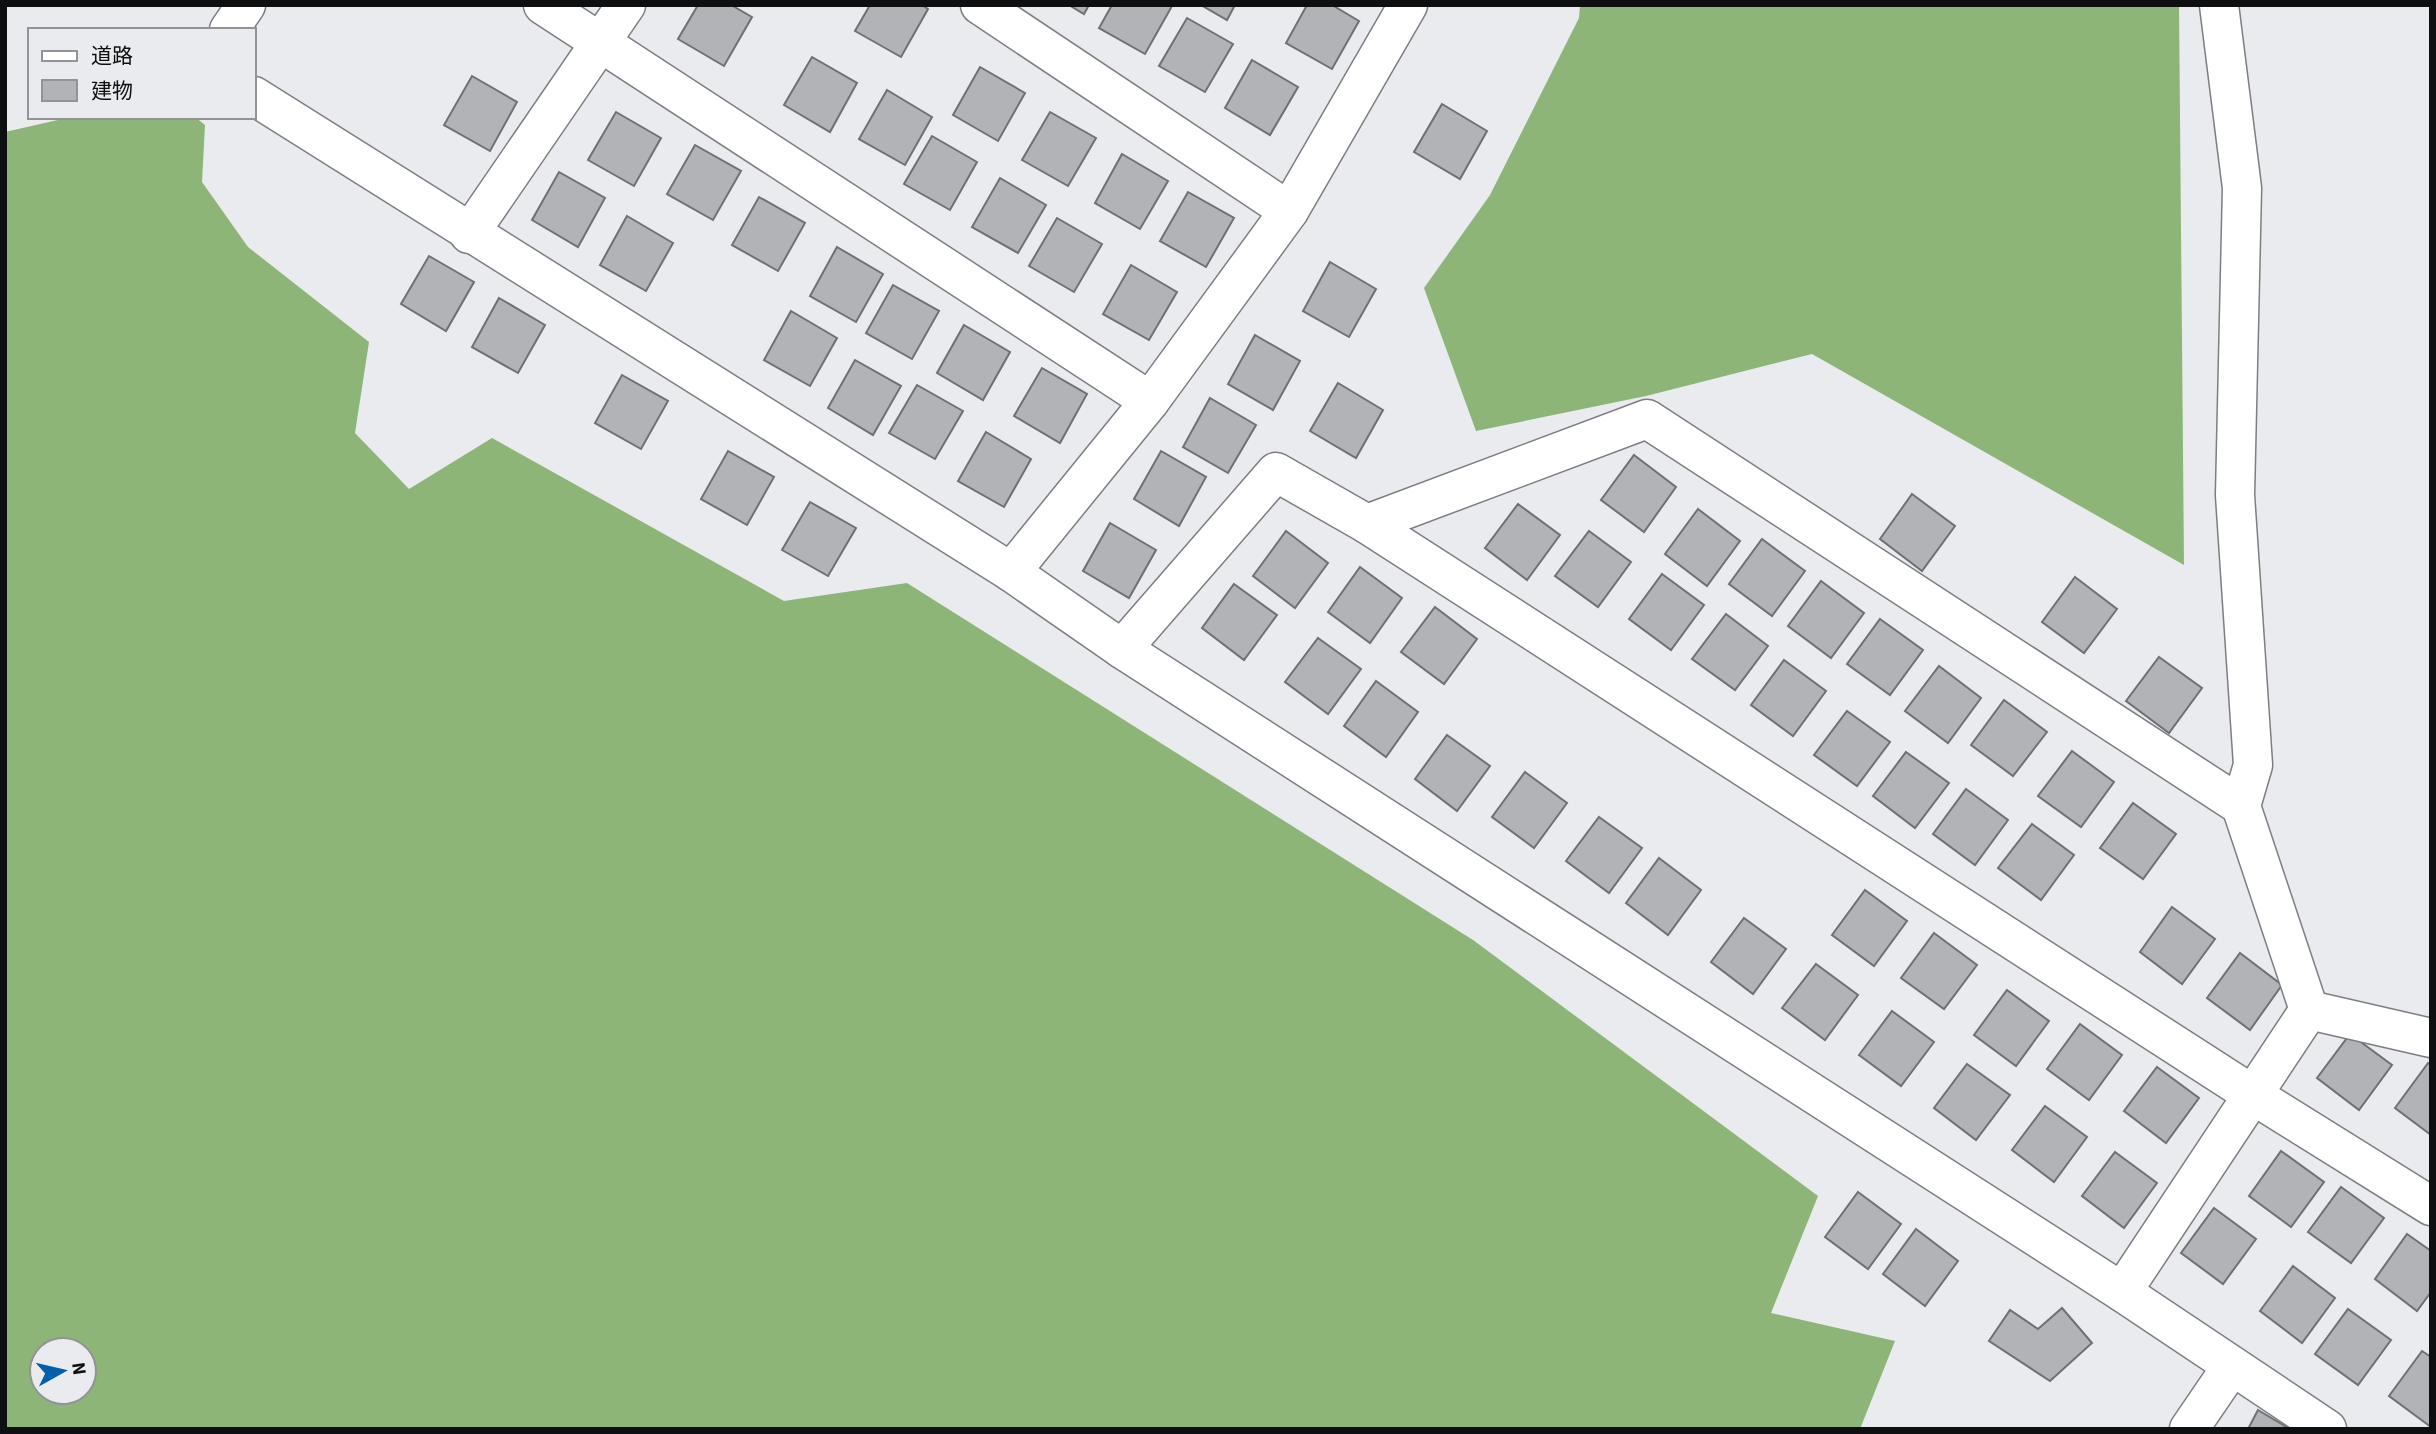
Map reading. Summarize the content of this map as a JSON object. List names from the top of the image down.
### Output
{
  "legend": ["道路", "建物"],
  "north": "right"
}
